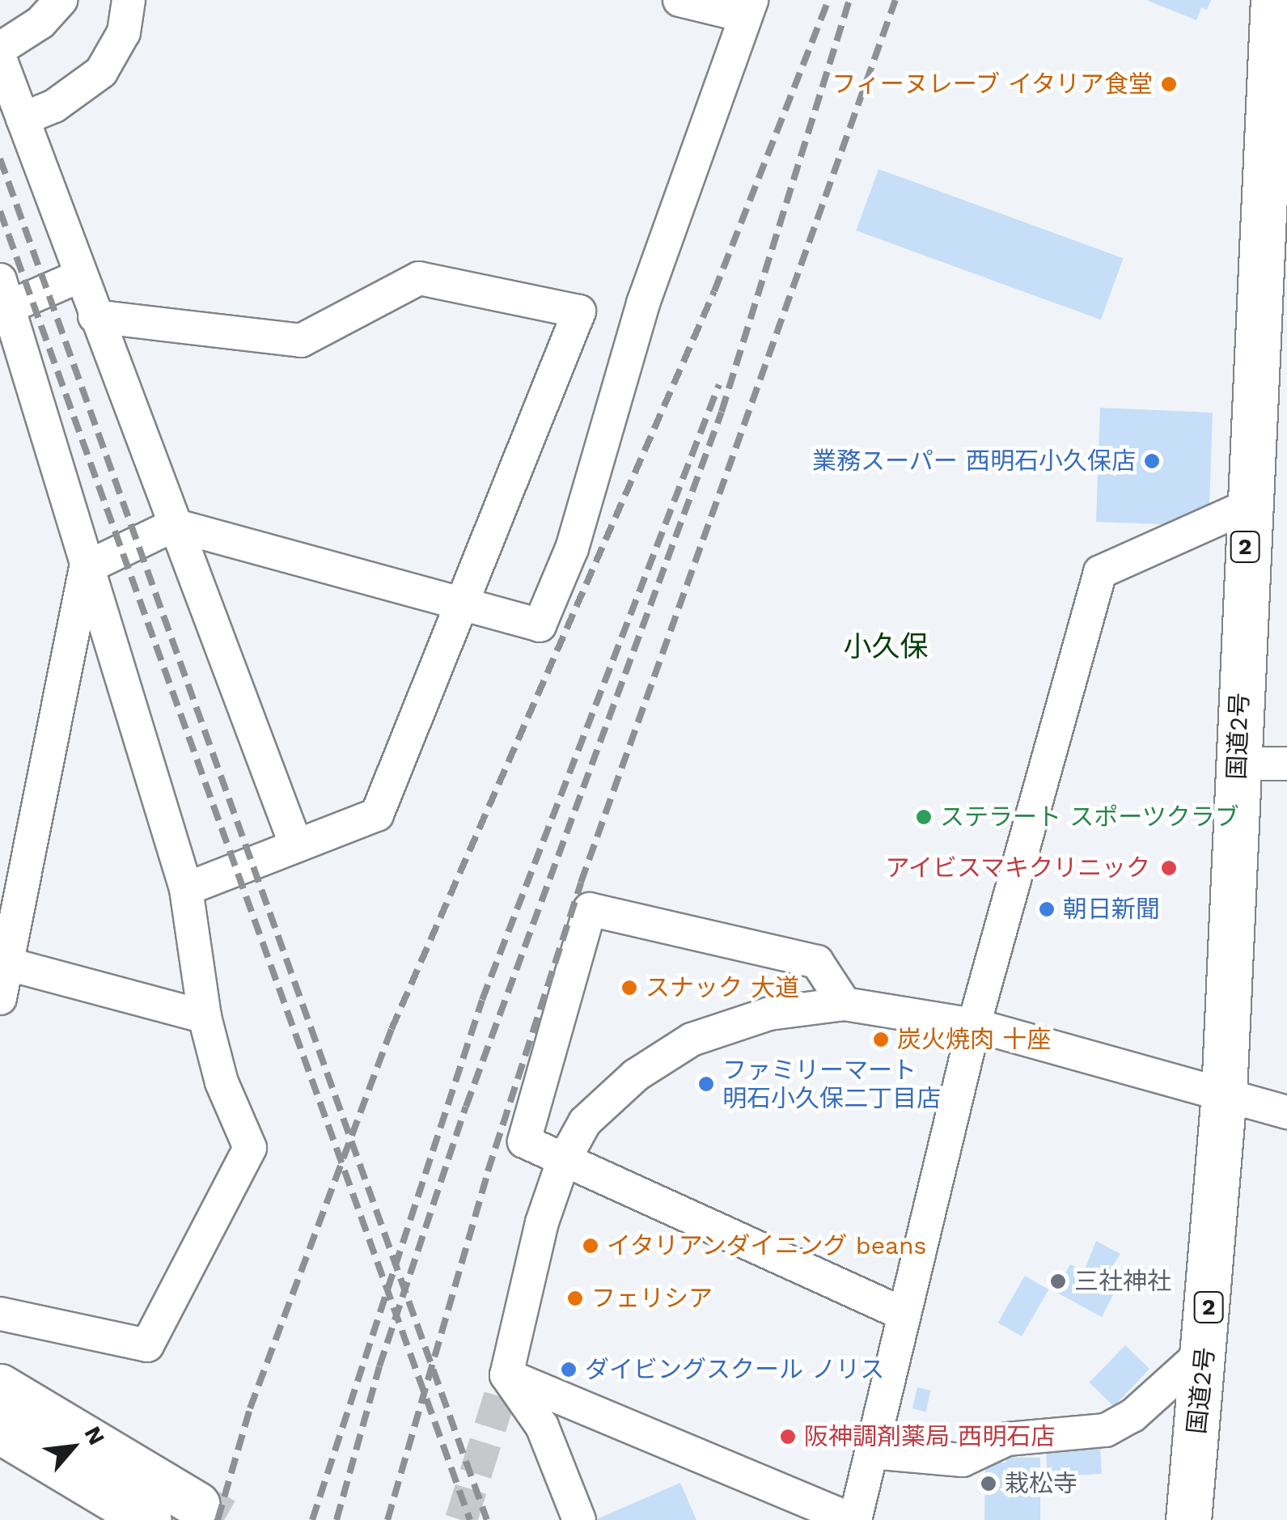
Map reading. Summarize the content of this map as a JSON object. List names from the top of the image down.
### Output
{
  "streets": {
    "highway": ["2", "国道2号"]
  },
  "districts": ["小久保"],
  "places": [
    "フィーヌレーブ イタリア食堂",
    "業務スーパー 西明石小久保店",
    "ステラート スポーツクラブ",
    "アイビスマキクリニック",
    "朝日新聞",
    "スナック 大道",
    "炭火焼肉 十座",
    "ファミリーマート 明石小久保二丁目店",
    "イタリアンダイニング beans",
    "三社神社",
    "フェリシア",
    "ダイビングスクール ノリス",
    "阪神調剤薬局 西明石店",
    "栽松寺"
  ],
  "north": "top right"
}
